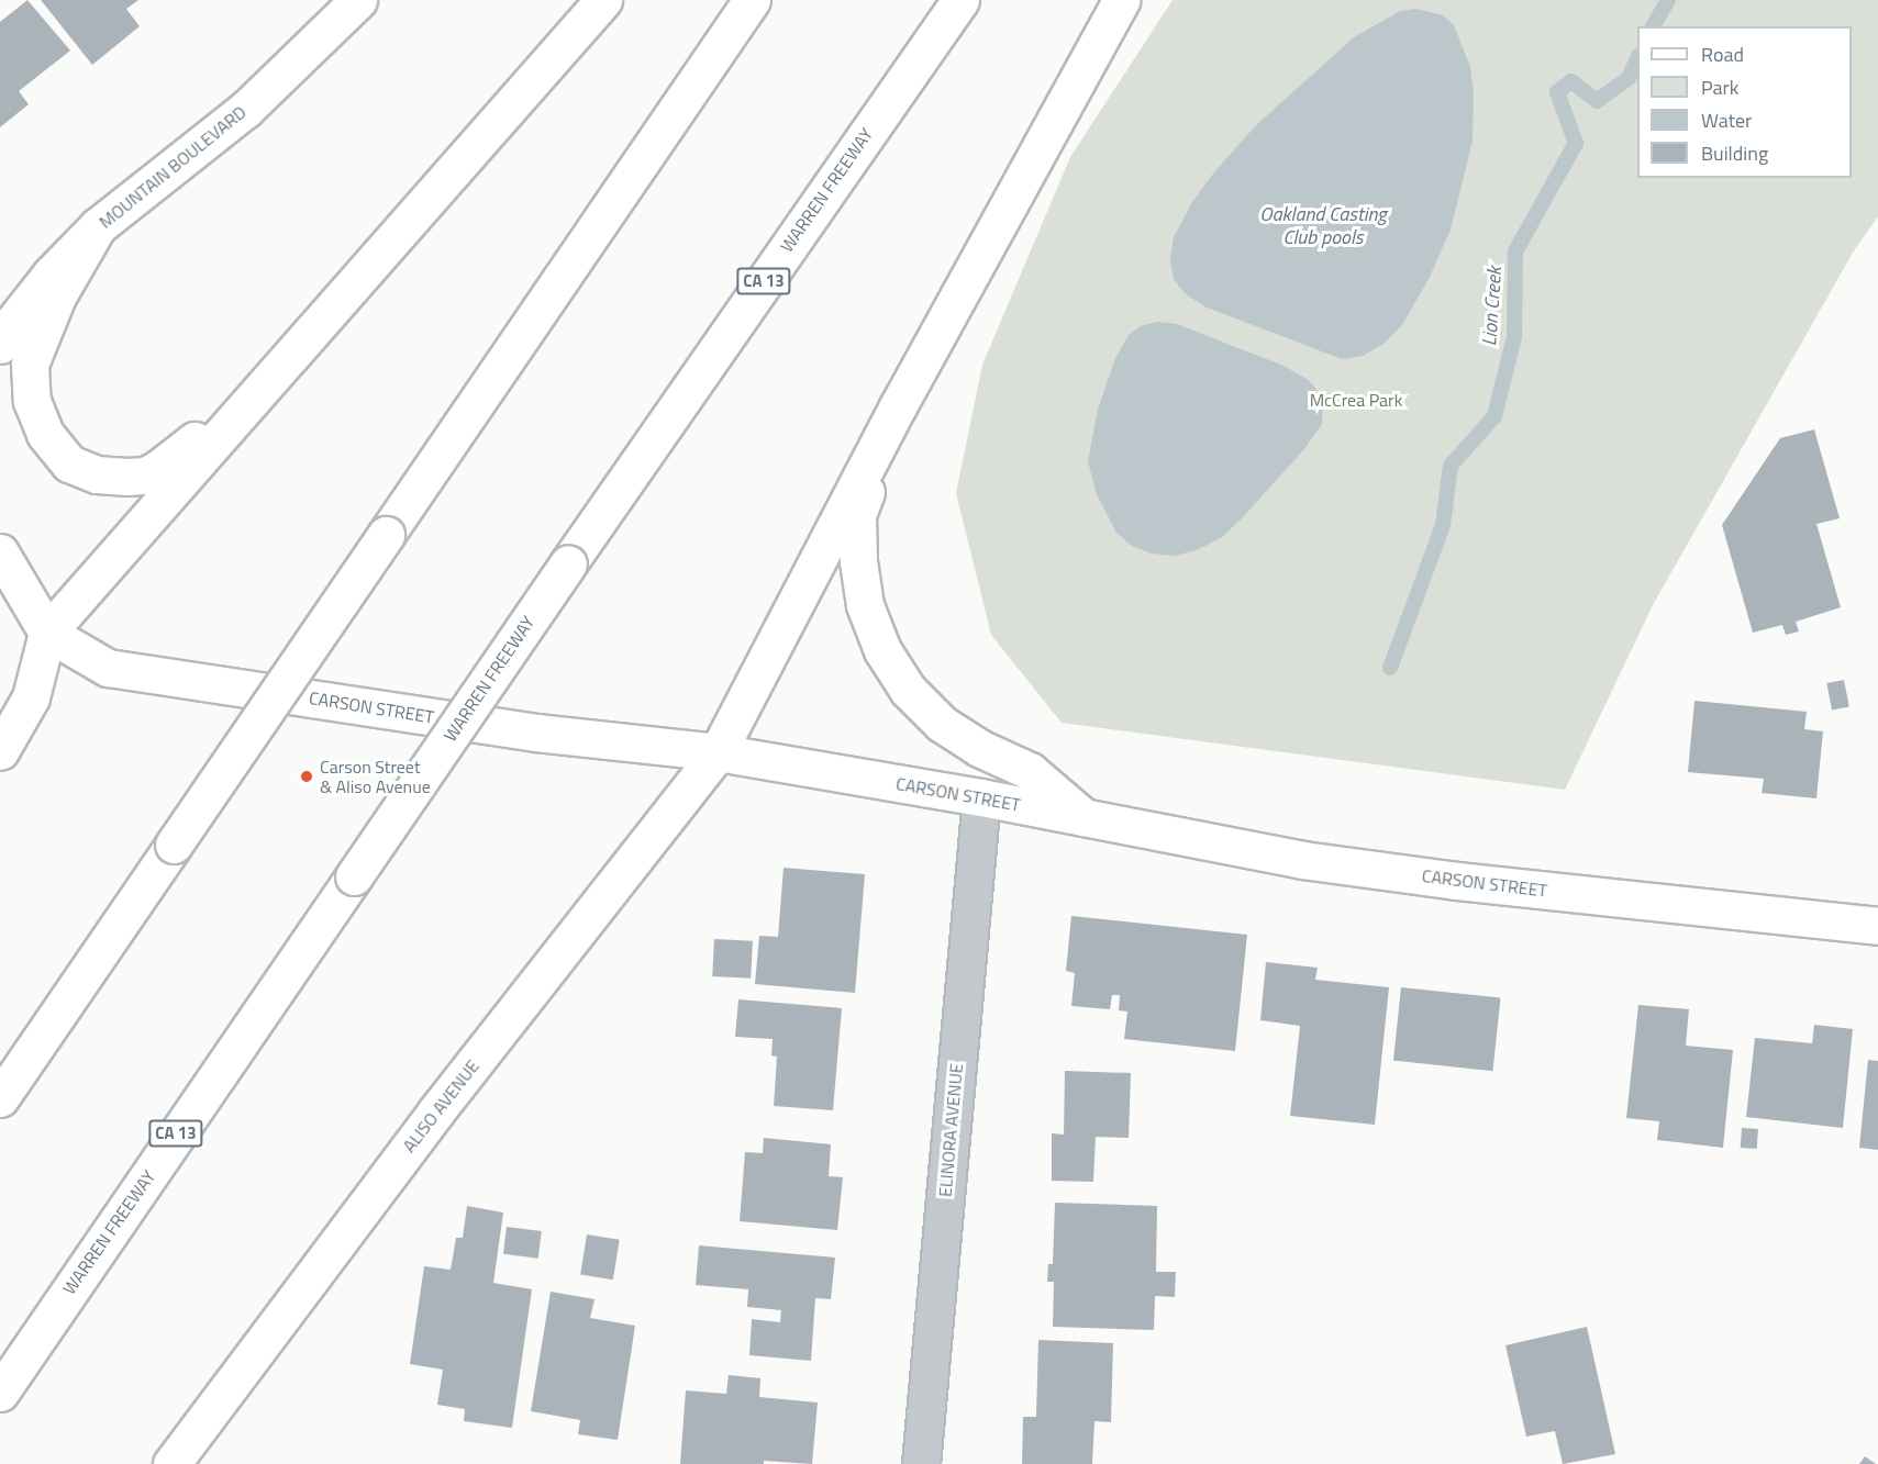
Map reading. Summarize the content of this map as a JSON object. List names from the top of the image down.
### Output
{
  "streets": {
    "main road": [
      "MOUNTAIN BOULEVARD",
      "WARREN FREEWAY",
      "CA 13",
      "CARSON STREET",
      "ALISO AVENUE"
    ],
    "street": ["ELINORA AVENUE"]
  },
  "crossings": [
    ["CARSON STREET", "ALISO AVENUE"],
    ["CARSON STREET", "ELINORA AVENUE"]
  ],
  "water": ["Oakland Casting Club pools", "Lion Creek"],
  "parks": ["McCrea Park"],
  "places": ["Carson Street & Aliso Avenue"],
  "legend": [
    "Road",
    "Park",
    "Water",
    "Building"
  ]
}
